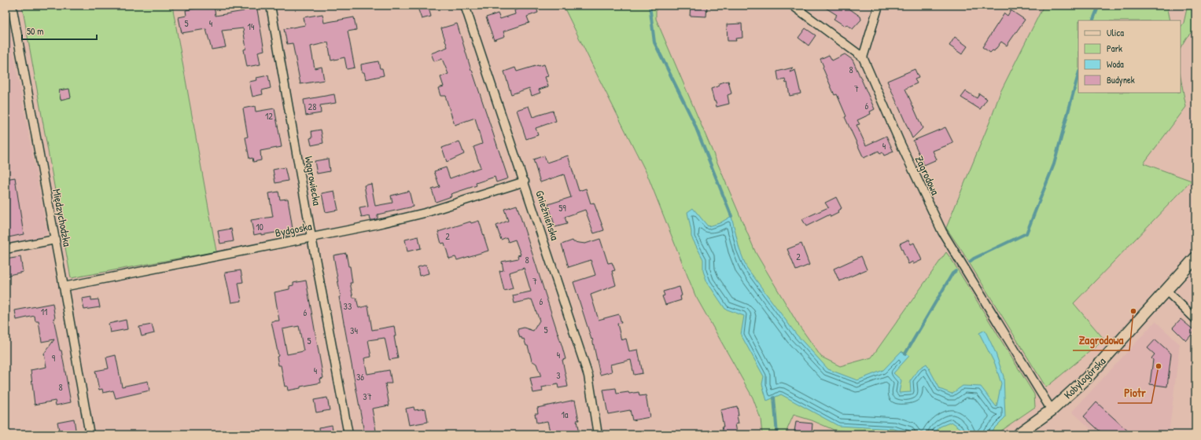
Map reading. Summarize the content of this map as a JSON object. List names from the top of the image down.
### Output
{
  "streets": {
    "street": [
      "Zagrodowa",
      "Wągrowiecka",
      "Gnieźnieńska",
      "Międzychodzka",
      "Bydgoska",
      "Kobylogórska"
    ]
  },
  "crossings": [
    ["Zagrodowa", "Kobylogórska"],
    ["Wągrowiecka", "Bydgoska"],
    ["Gnieźnieńska", "Bydgoska"],
    ["Międzychodzka", "Bydgoska"]
  ],
  "places": ["Zagrodowa", "Piotr"],
  "house_numbers": [
    "5",
    "4",
    "14",
    "8",
    "7",
    "6",
    "28",
    "12",
    "4",
    "59",
    "10",
    "2",
    "2",
    "8",
    "7",
    "6",
    "33",
    "11",
    "6",
    "5",
    "34",
    "5",
    "4",
    "9",
    "4",
    "3",
    "36",
    "8",
    "37",
    "1a"
  ],
  "legend": [
    "Ulica",
    "Park",
    "Woda",
    "Budynek"
  ],
  "scale_bar": "50 m"
}
